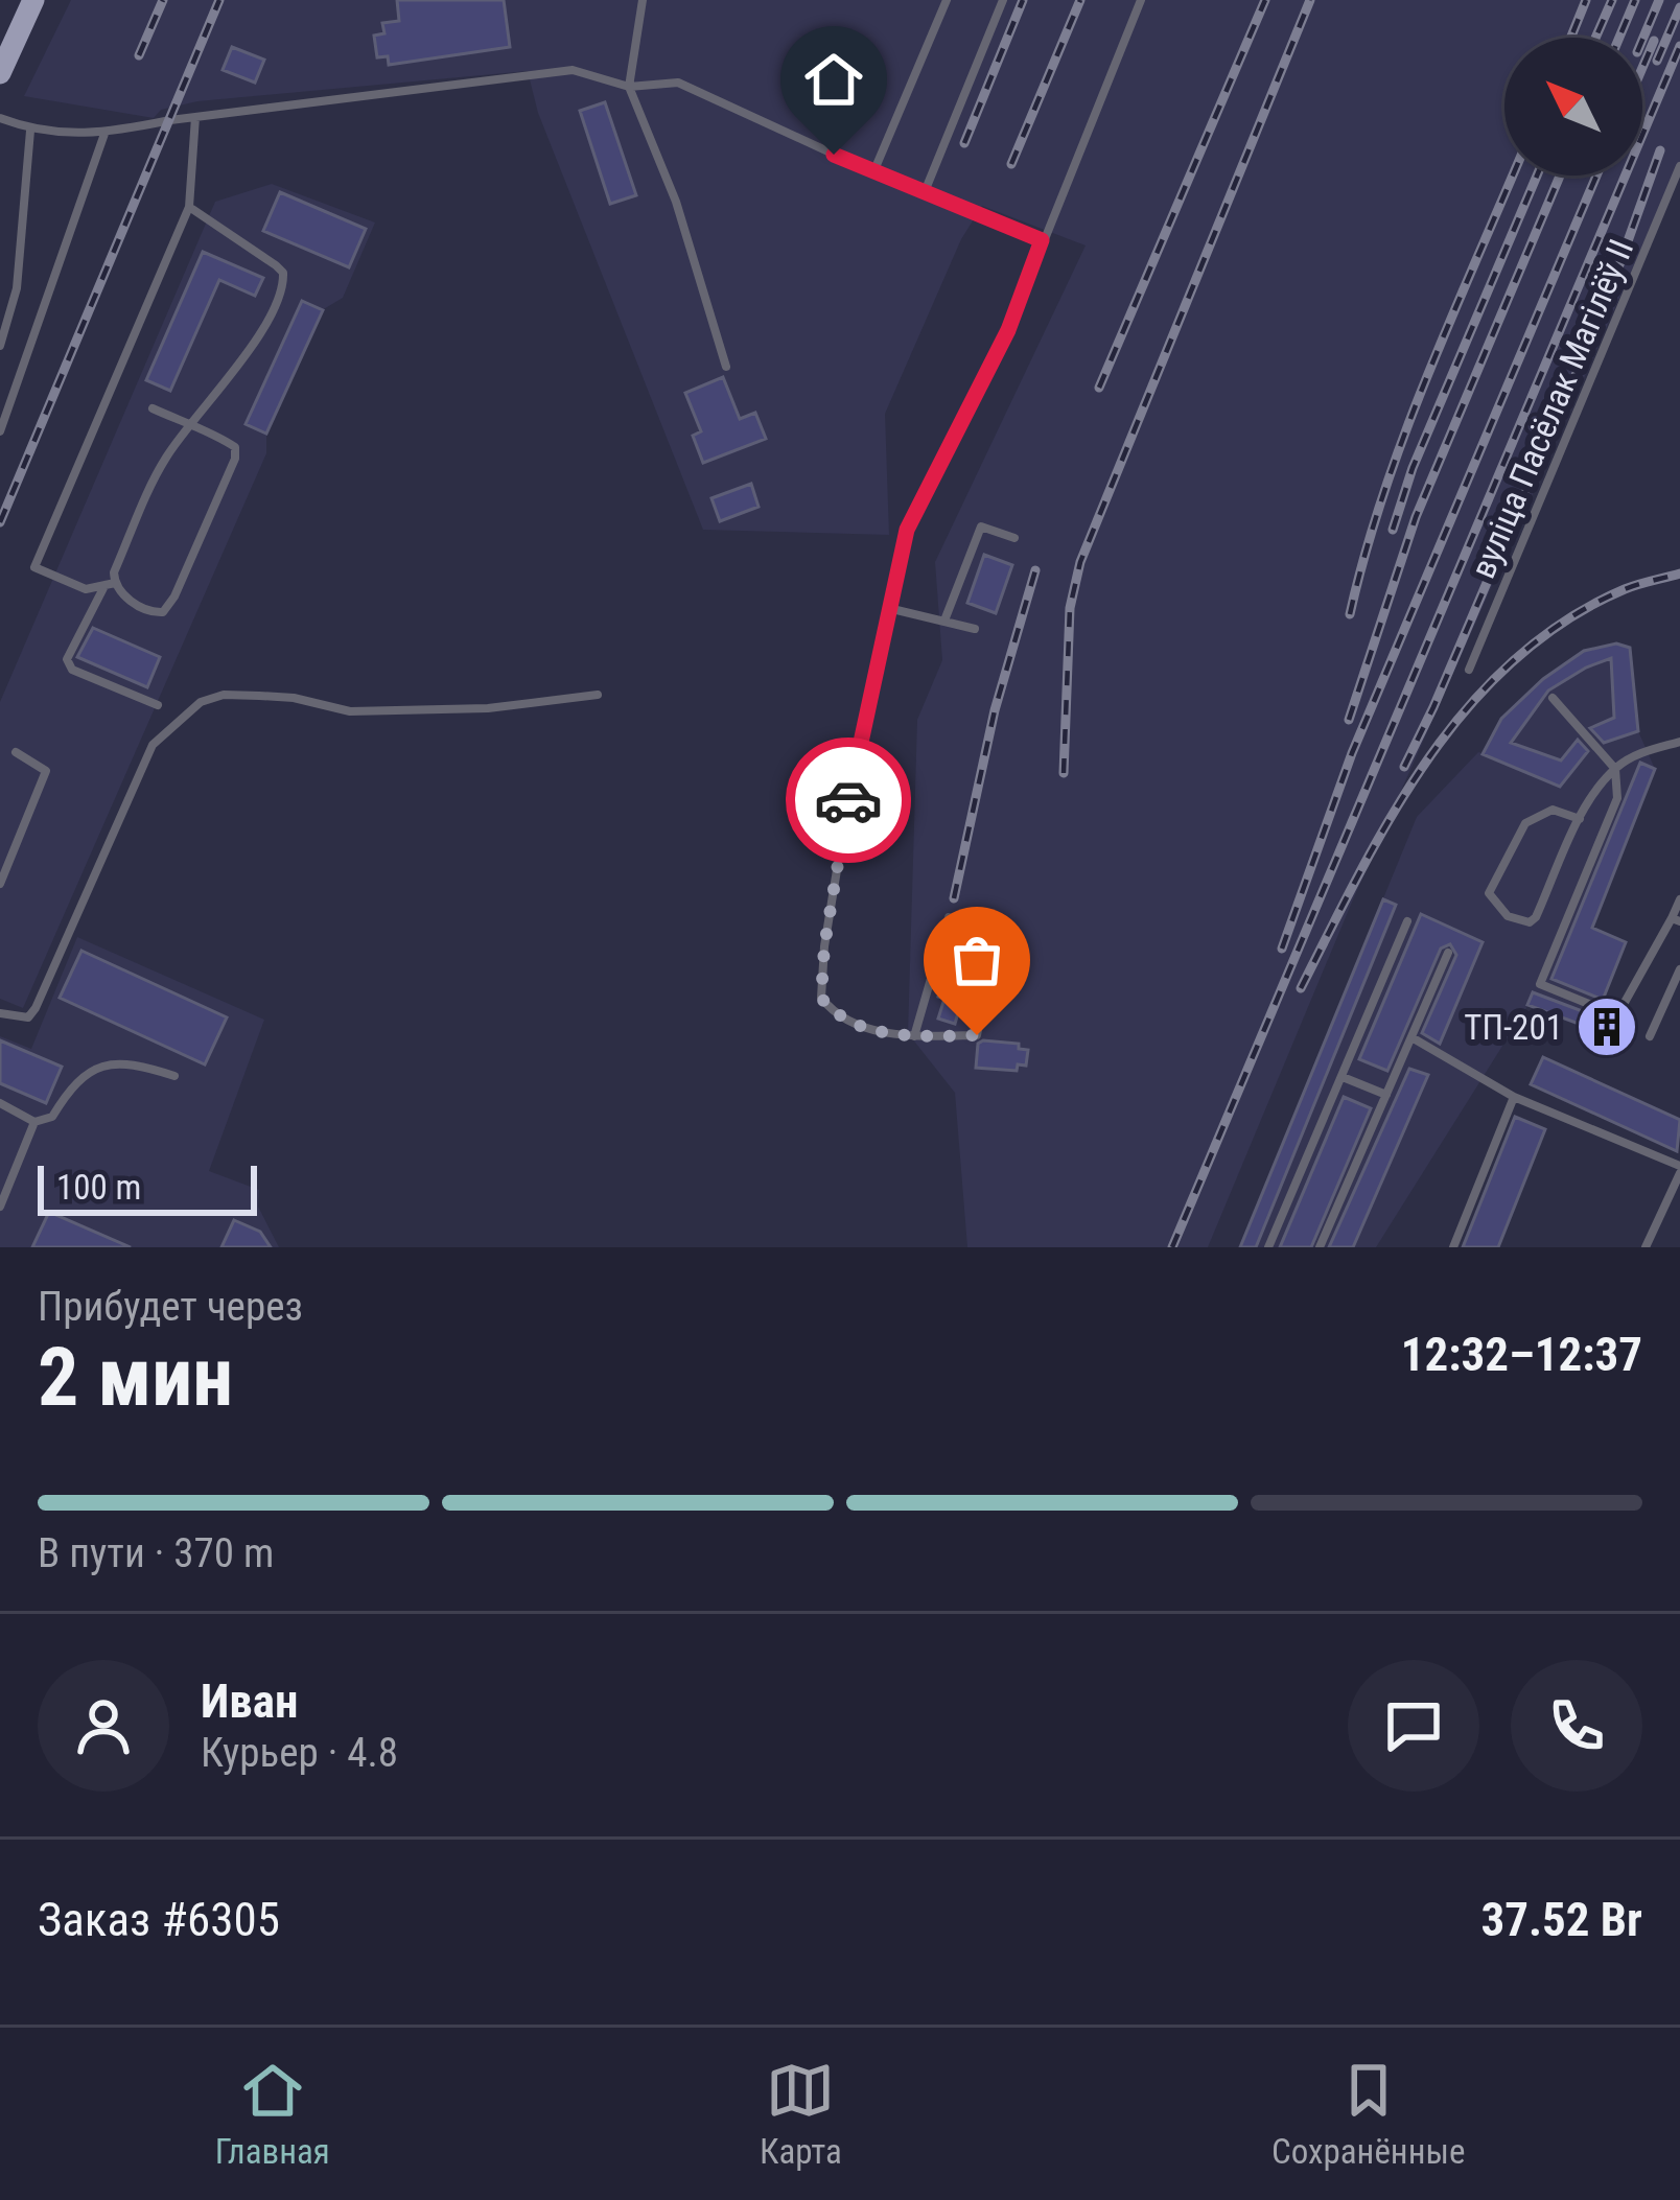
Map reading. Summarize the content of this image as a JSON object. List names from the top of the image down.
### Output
{
  "streets": {
    "lane": ["вуліца Пасёлак Магілёў II"]
  },
  "places": {
    "building": ["ТП-201"]
  },
  "scale_bar": "100 m",
  "north": "top left",
  "page": {
    "scale": "100 m",
    "heading": ["2 мин", "Прибудет через", "12:32–12:37"],
    "panel": [
      "Иван",
      "Курьер · 4.8",
      "Заказ #6305",
      "37.52 Br"
    ],
    "bar": "В пути · 370 m",
    "tabs": ["Главная", "Карта", "Сохранённые"]
  }
}
